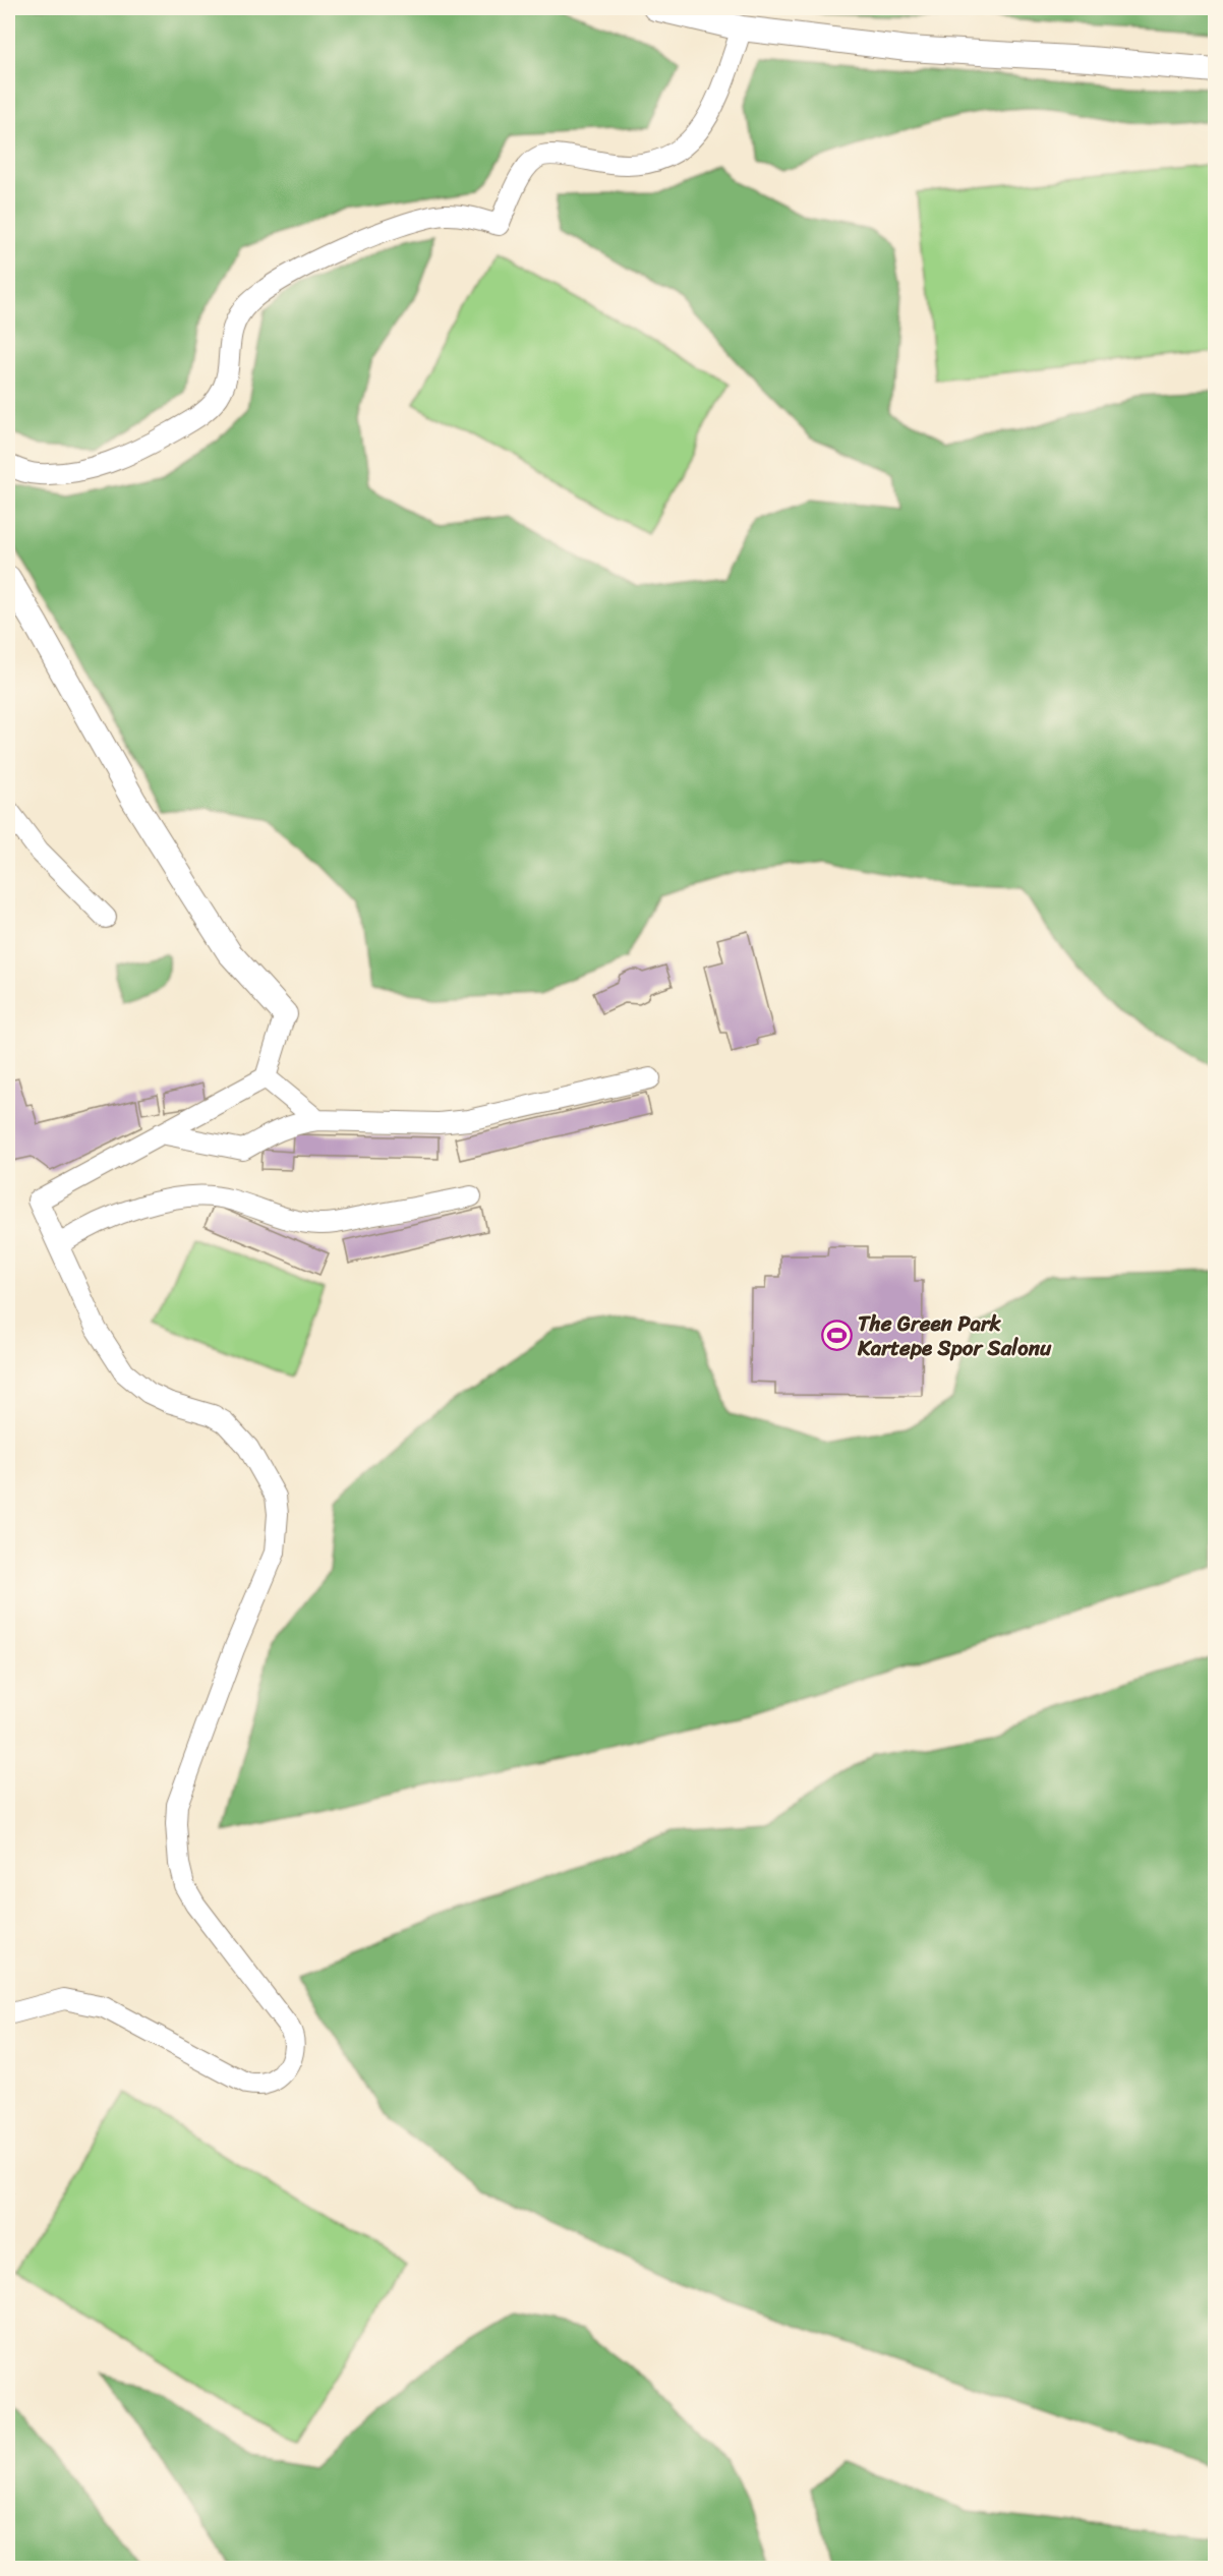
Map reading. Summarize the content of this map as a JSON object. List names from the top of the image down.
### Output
{
  "places": {
    "sports": ["The Green Park Kartepe Spor Salonu"]
  }
}
